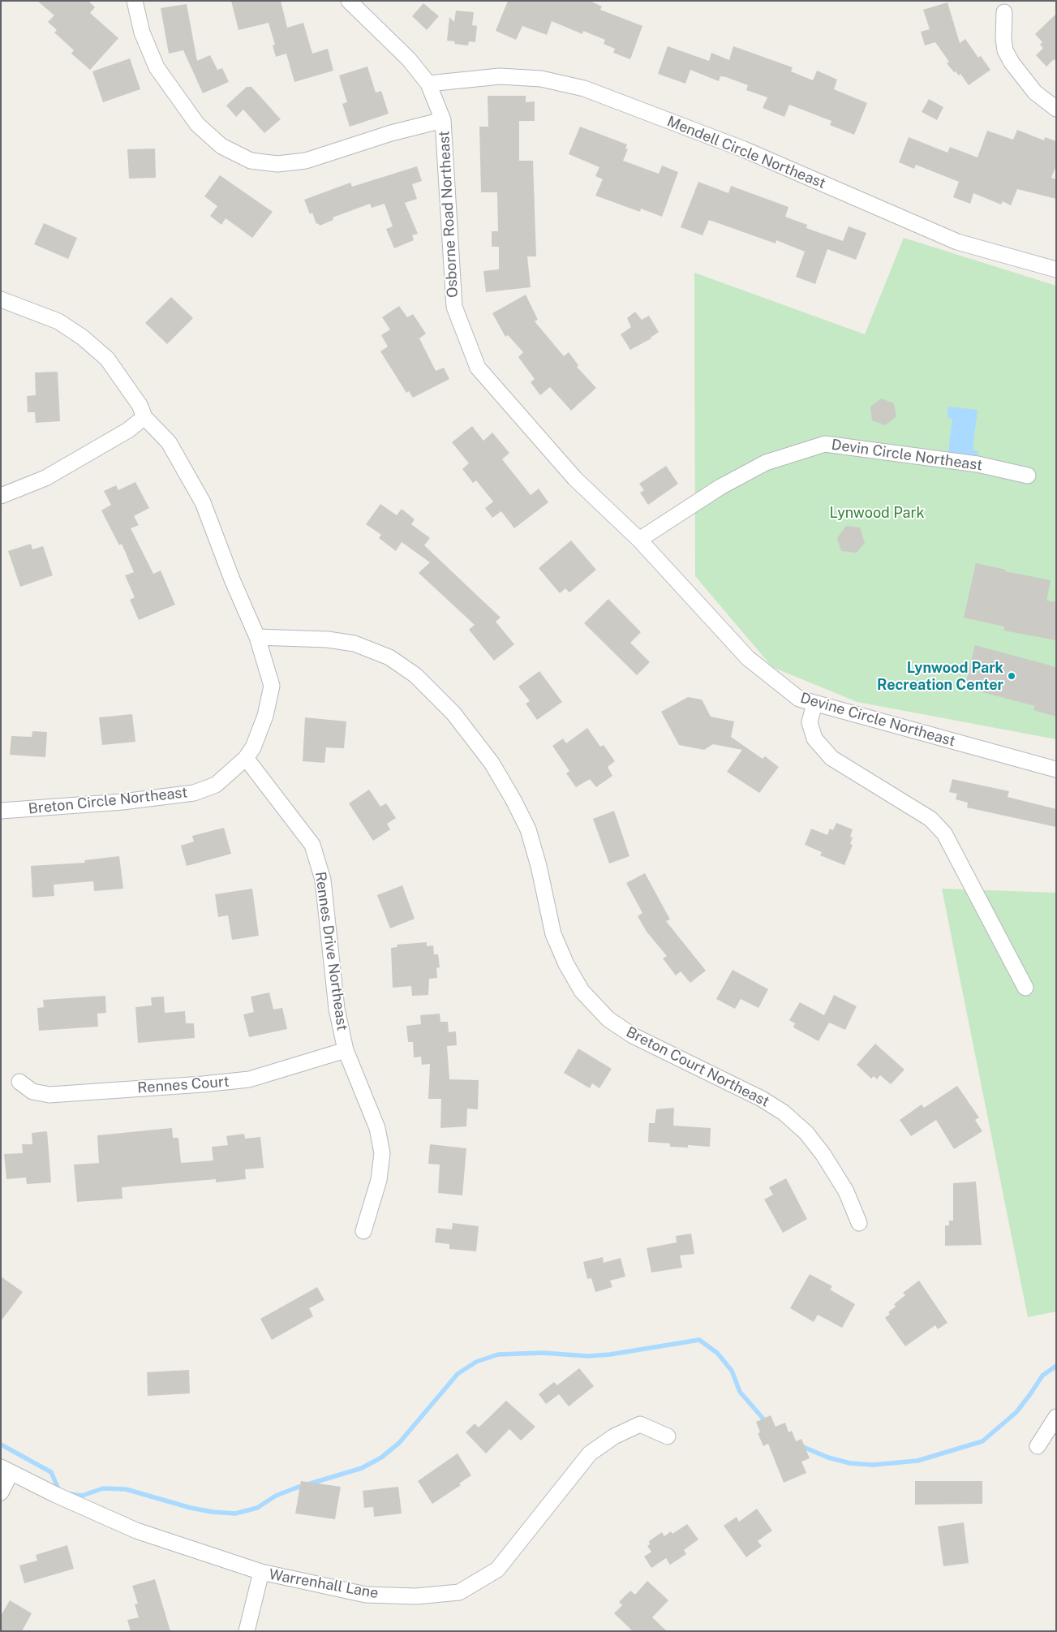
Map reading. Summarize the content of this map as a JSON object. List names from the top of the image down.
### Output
{
  "streets": {
    "street": [
      "Mendell Circle Northeast",
      "Osborne Road Northeast",
      "Devin Circle Northeast",
      "Devine Circle Northeast",
      "Breton Circle Northeast",
      "Rennes Drive Northeast",
      "Breton Court Northeast",
      "Rennes Court",
      "Warrenhall Lane"
    ]
  },
  "crossings": [
    ["Mendell Circle Northeast", "Osborne Road Northeast"],
    ["Osborne Road Northeast", "Devin Circle Northeast"],
    ["Osborne Road Northeast", "Devine Circle Northeast"],
    ["Devin Circle Northeast", "Devine Circle Northeast"],
    ["Breton Circle Northeast", "Rennes Drive Northeast"],
    ["Breton Circle Northeast", "Breton Court Northeast"],
    ["Rennes Drive Northeast", "Rennes Court"]
  ],
  "parks": ["Lynwood Park"],
  "places": ["Lynwood Park Recreation Center"]
}
